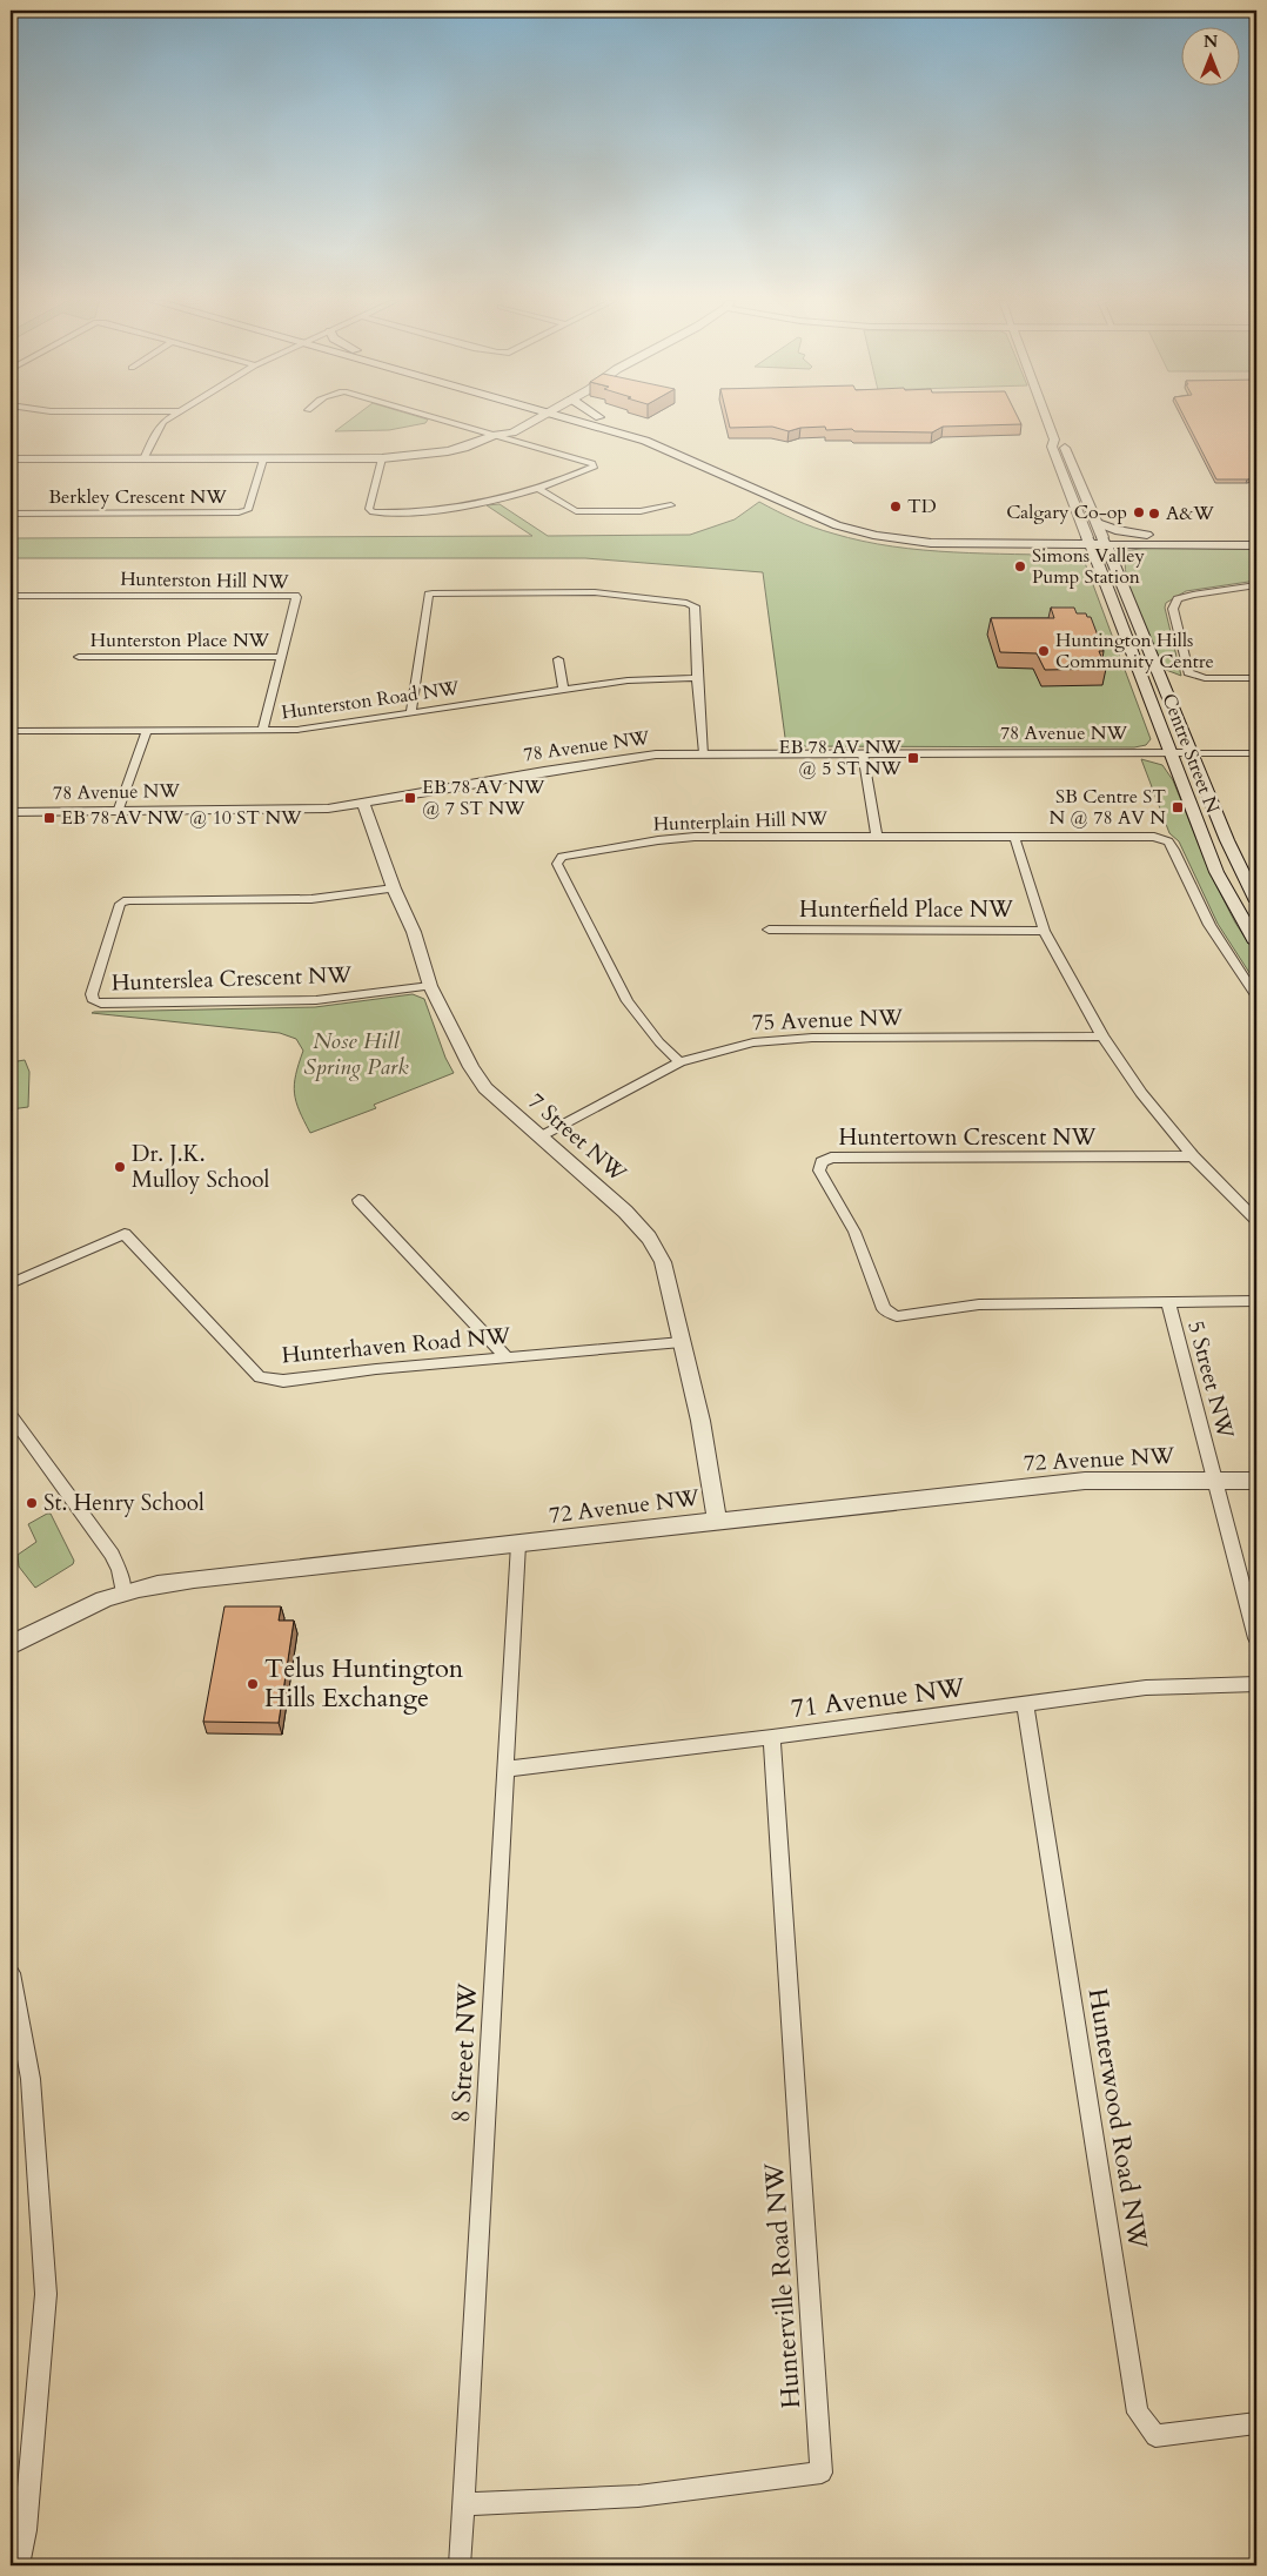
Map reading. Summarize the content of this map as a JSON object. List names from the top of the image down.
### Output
{
  "streets": {
    "main road": ["Centre Street N"],
    "street": [
      "Berkley Crescent NW",
      "Hunterston Hill NW",
      "Hunterston Place NW",
      "Hunterston Road NW",
      "78 Avenue NW",
      "Hunterplain Hill NW",
      "Hunterfield Place NW",
      "Hunterslea Crescent NW",
      "75 Avenue NW",
      "7 Street NW",
      "Huntertown Crescent NW",
      "Hunterhaven Road NW",
      "5 Street NW",
      "72 Avenue NW",
      "71 Avenue NW",
      "8 Street NW",
      "Hunterwood Road NW",
      "Hunterville Road NW"
    ]
  },
  "crossings": [
    ["Hunterston Hill NW", "Hunterston Place NW"],
    ["Hunterston Hill NW", "Hunterston Road NW"],
    ["78 Avenue NW", "Centre Street N"],
    ["78 Avenue NW", "7 Street NW"],
    ["Hunterplain Hill NW", "75 Avenue NW"],
    ["Hunterslea Crescent NW", "7 Street NW"],
    ["75 Avenue NW", "7 Street NW"],
    ["7 Street NW", "Hunterhaven Road NW"],
    ["7 Street NW", "72 Avenue NW"],
    ["Huntertown Crescent NW", "5 Street NW"],
    ["5 Street NW", "72 Avenue NW"],
    ["72 Avenue NW", "8 Street NW"],
    ["71 Avenue NW", "8 Street NW"],
    ["71 Avenue NW", "Hunterwood Road NW"],
    ["71 Avenue NW", "Hunterville Road NW"],
    ["8 Street NW", "Hunterville Road NW"]
  ],
  "parks": ["Nose Hill Spring Park"],
  "places": {
    "other": [
      "TD",
      "Calgary Co-op",
      "A&W",
      "Simons Valley Pump Station",
      "Huntington Hills Community Centre",
      "Dr. J.K. Mulloy School",
      "St. Henry School",
      "Telus Huntington Hills Exchange"
    ],
    "transit": [
      "EB 78 AV NW @ 5 ST NW",
      "EB 78 AV NW @ 7 ST NW",
      "SB Centre ST N @ 78 AV N",
      "EB 78 AV NW @ 10 ST NW"
    ]
  },
  "north": "top"
}
